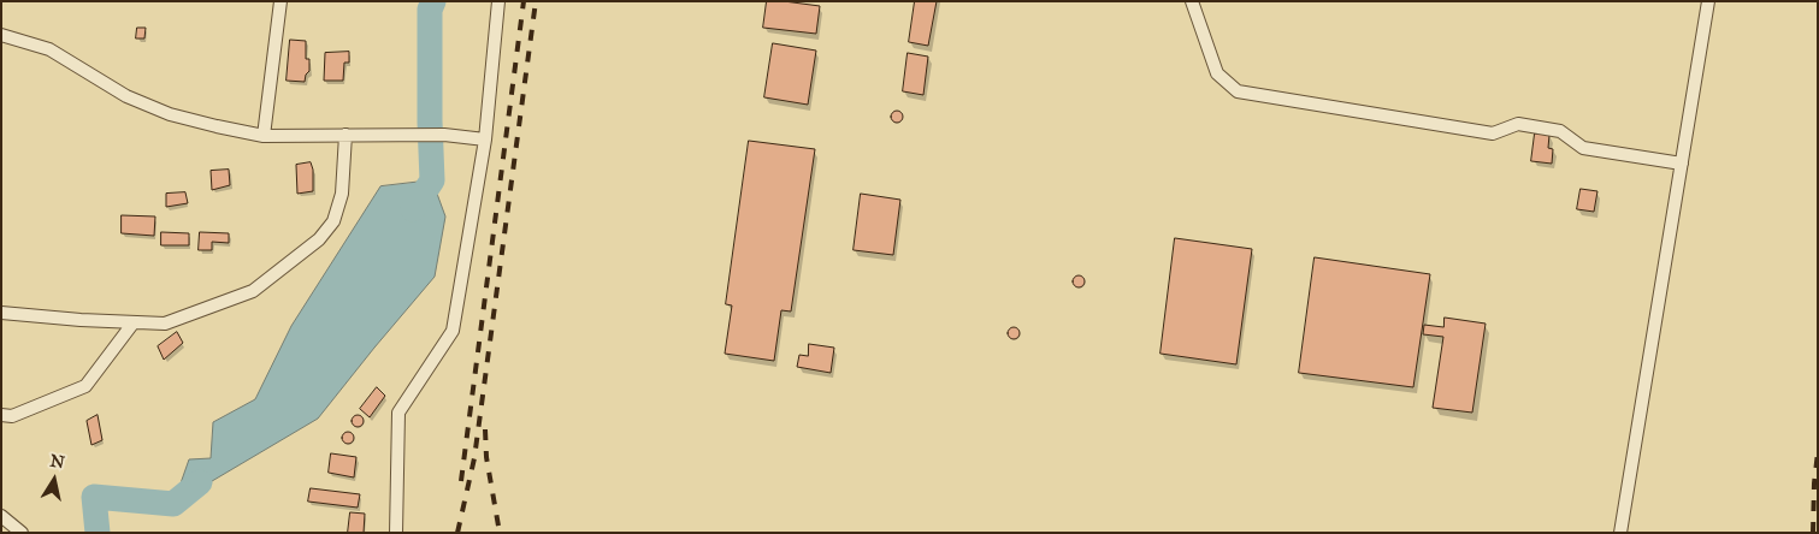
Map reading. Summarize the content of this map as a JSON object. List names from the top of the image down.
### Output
{
  "north": "top"
}
